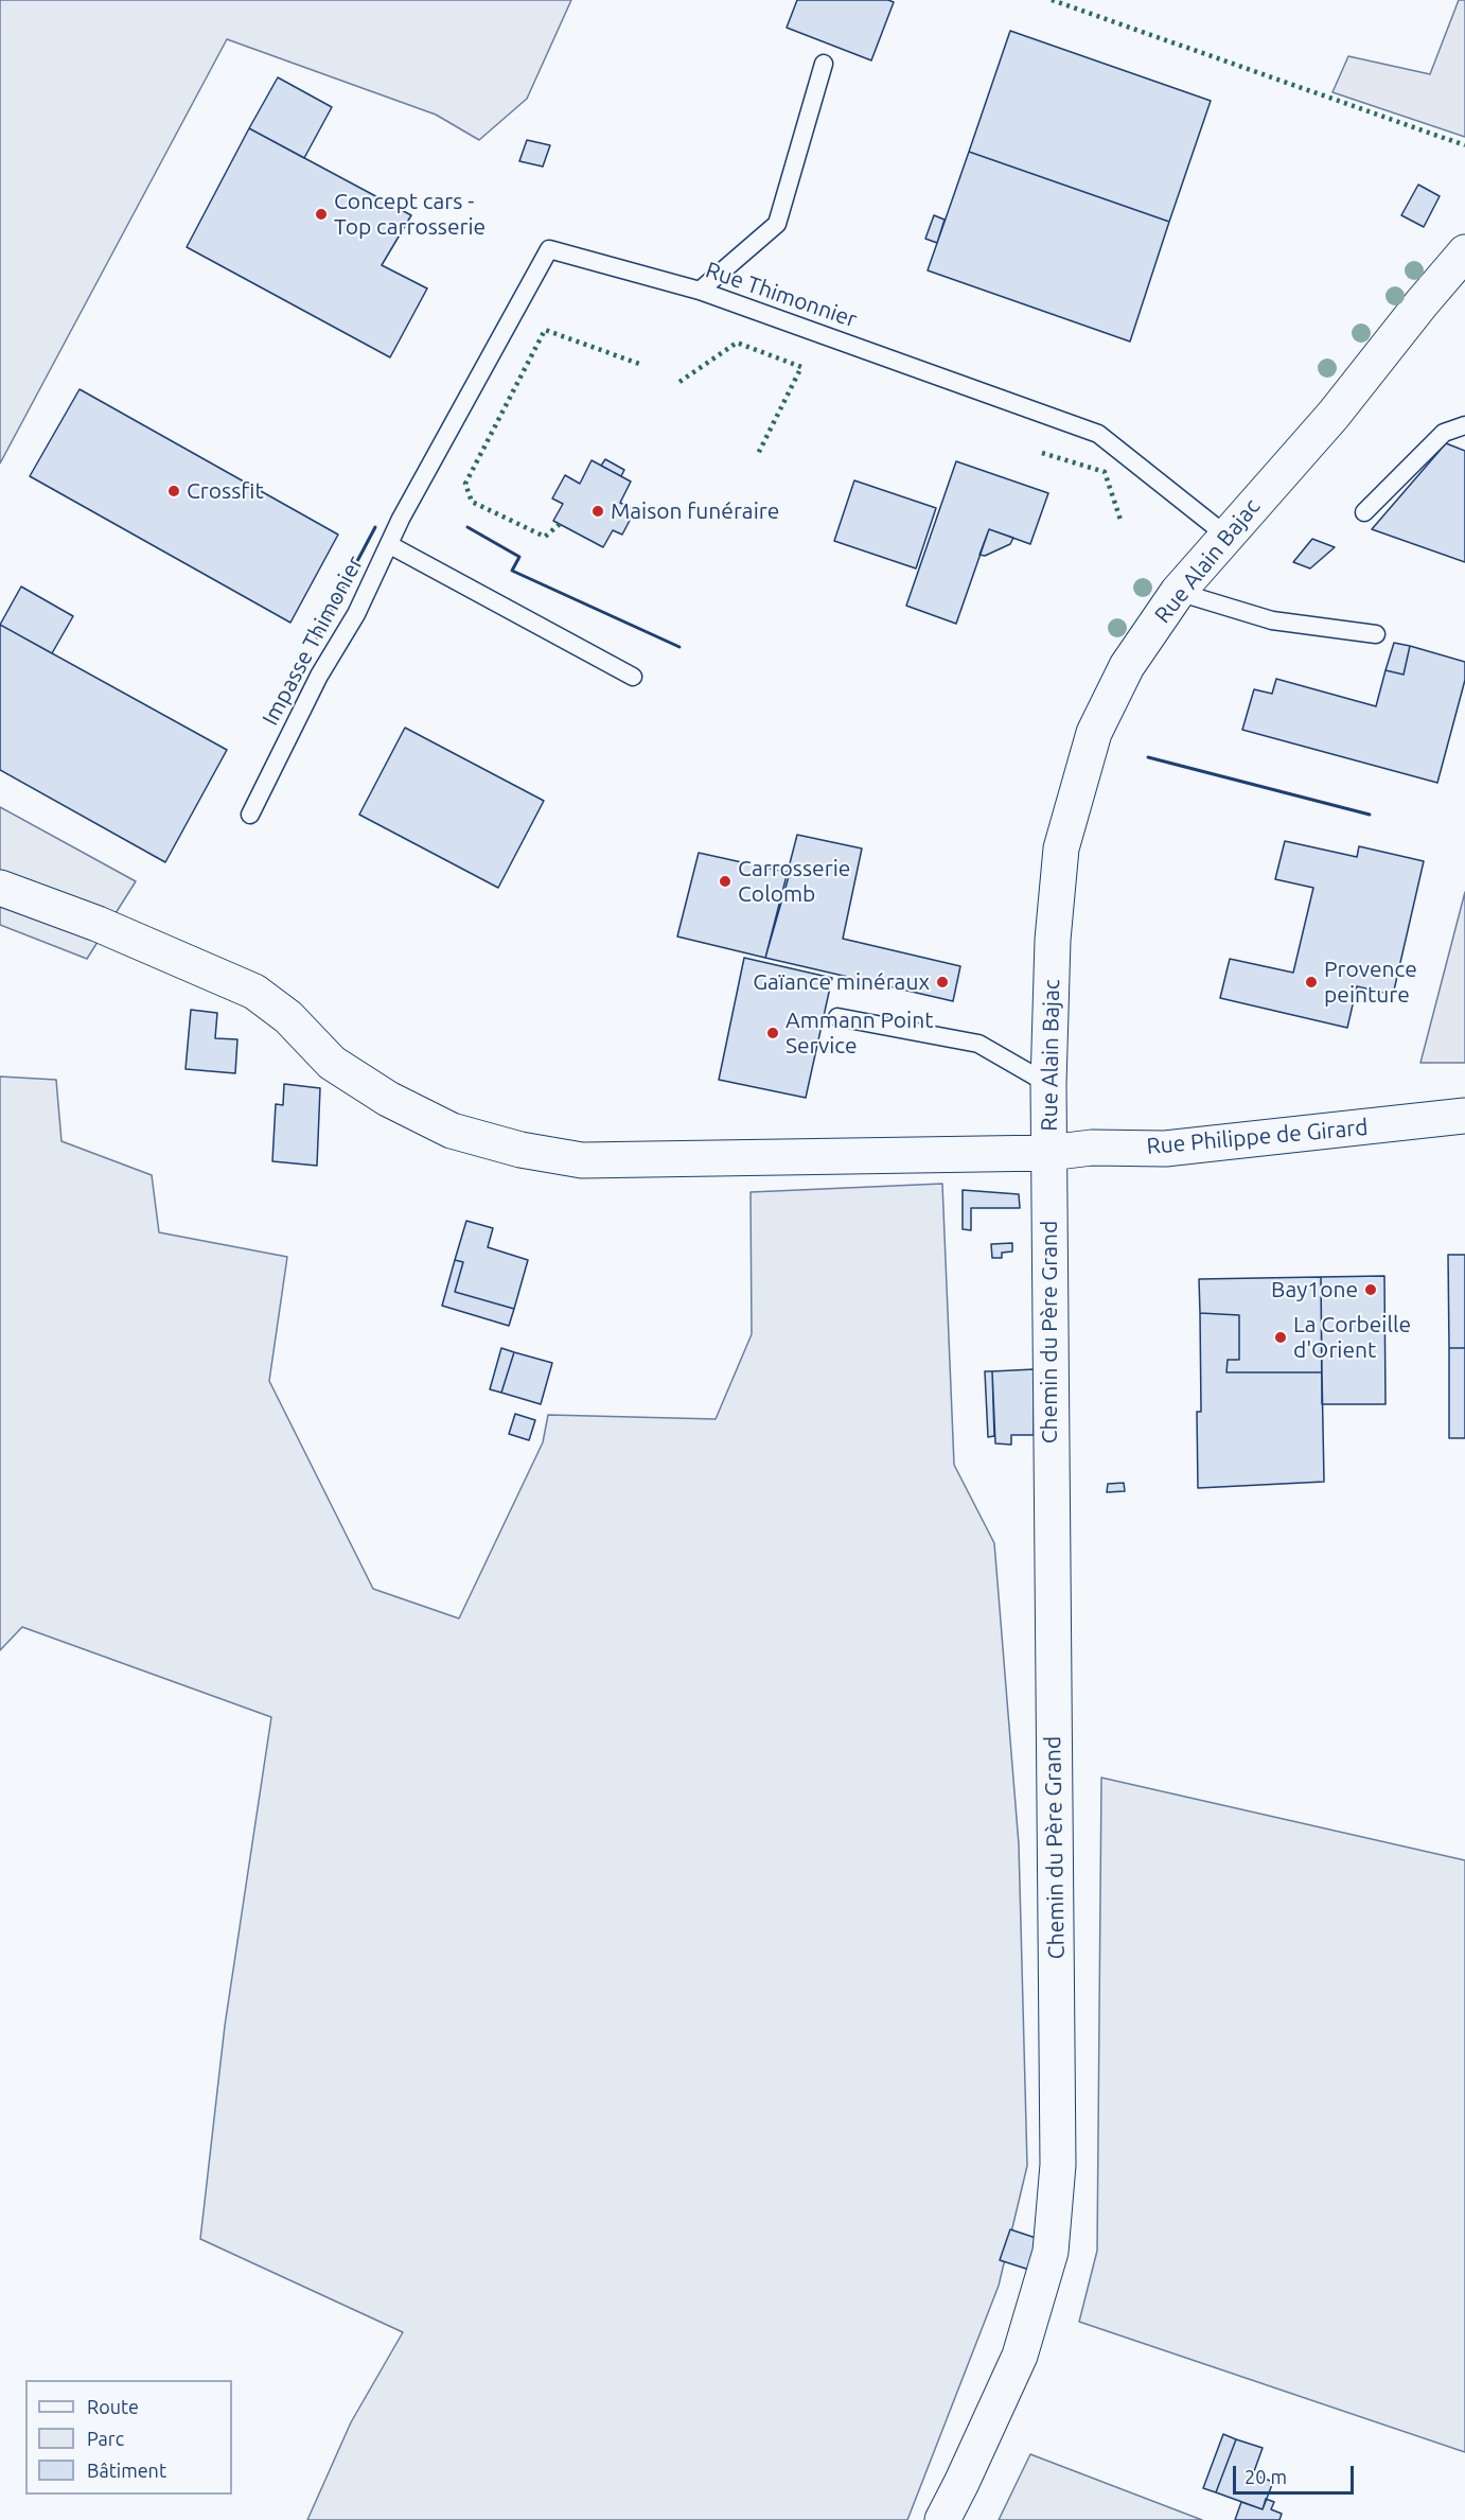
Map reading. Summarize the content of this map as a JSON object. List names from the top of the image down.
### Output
{
  "streets": {
    "street": ["Rue Alain Bajac", "Rue Philippe de Girard", "Chemin du Père Grand"],
    "lane": ["Rue Thimonnier", "Impasse Thimonier"]
  },
  "crossings": [
    ["Rue Thimonnier", "Rue Alain Bajac"],
    ["Rue Thimonnier", "Impasse Thimonier"],
    ["Rue Alain Bajac", "Rue Philippe de Girard"],
    ["Rue Alain Bajac", "Chemin du Père Grand"],
    ["Rue Philippe de Girard", "Chemin du Père Grand"]
  ],
  "places": [
    "Concept cars - Top carrosserie",
    "Crossfit",
    "Maison funéraire",
    "Carrosserie Colomb",
    "Gaïance minéraux",
    "Provence peinture",
    "Ammann Point Service",
    "Bay1one",
    "La Corbeille d'Orient"
  ],
  "legend": ["Route", "Parc", "Bâtiment"],
  "scale_bar": "20 m"
}
